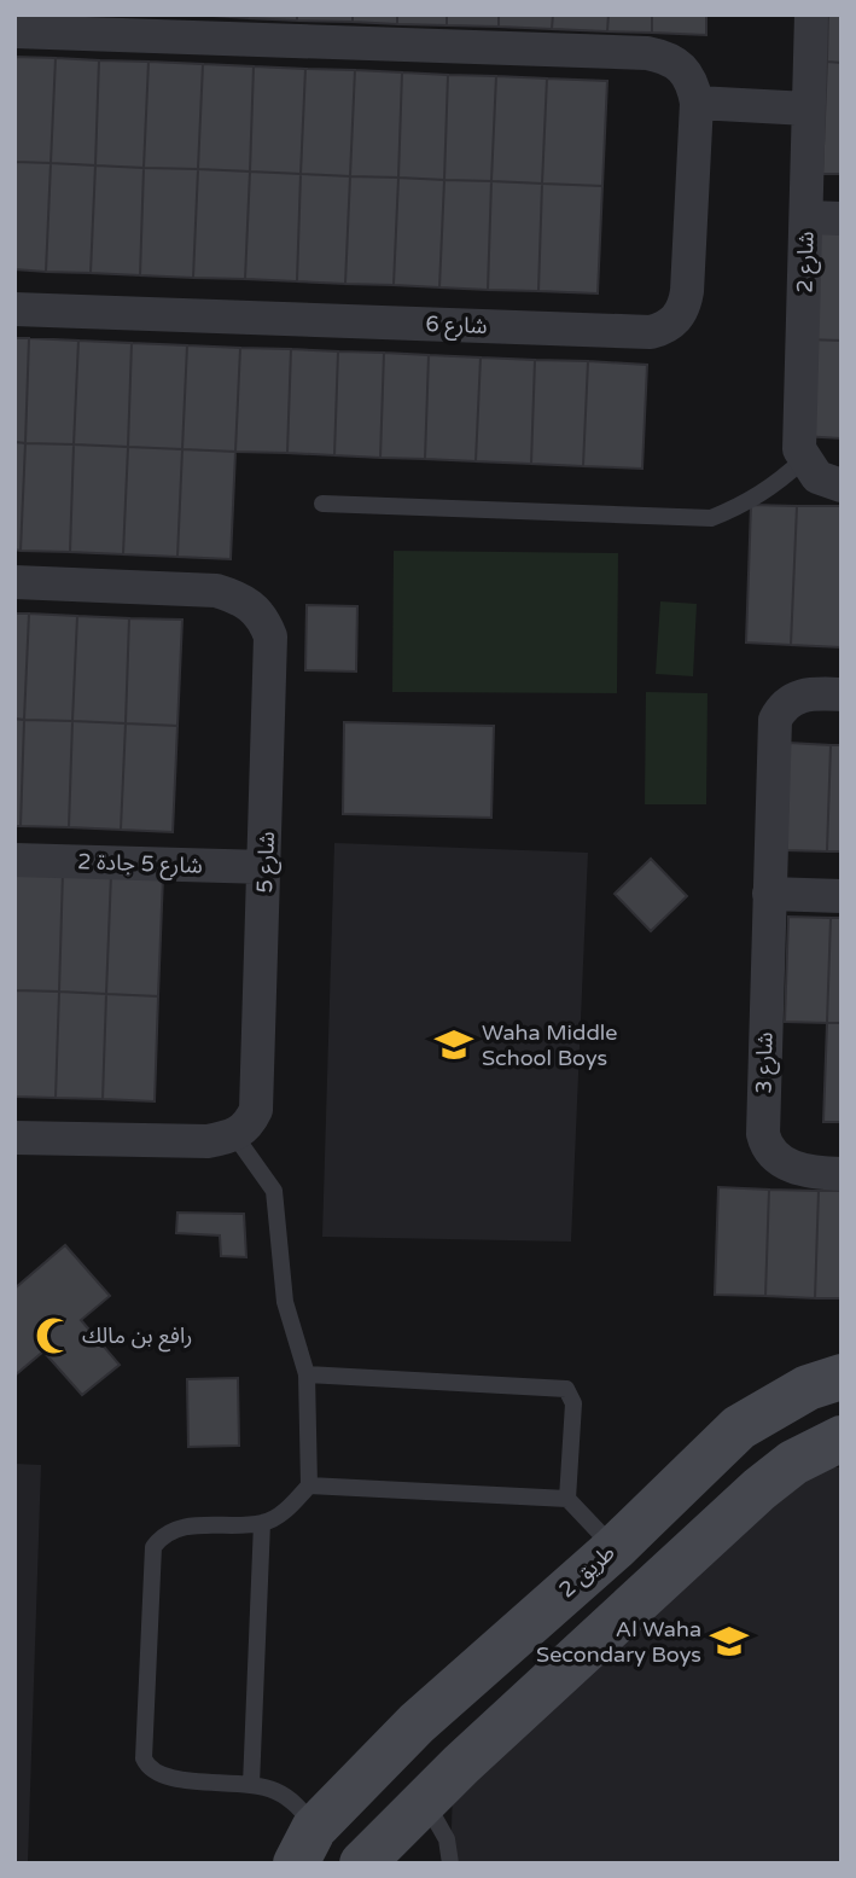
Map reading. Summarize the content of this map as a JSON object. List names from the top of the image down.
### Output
{
  "streets": {
    "street": [
      "شارع 2",
      "شارع 6",
      "شارع 5",
      "شارع 5 جادة 2",
      "شارع 3",
      "طريق 2"
    ]
  },
  "crossings": [
    ["شارع 5", "شارع 5 جادة 2"]
  ],
  "places": {
    "school or university": ["Waha Middle School Boys", "Al Waha Secondary Boys"],
    "mosque": ["رافع بن مالك"]
  }
}
